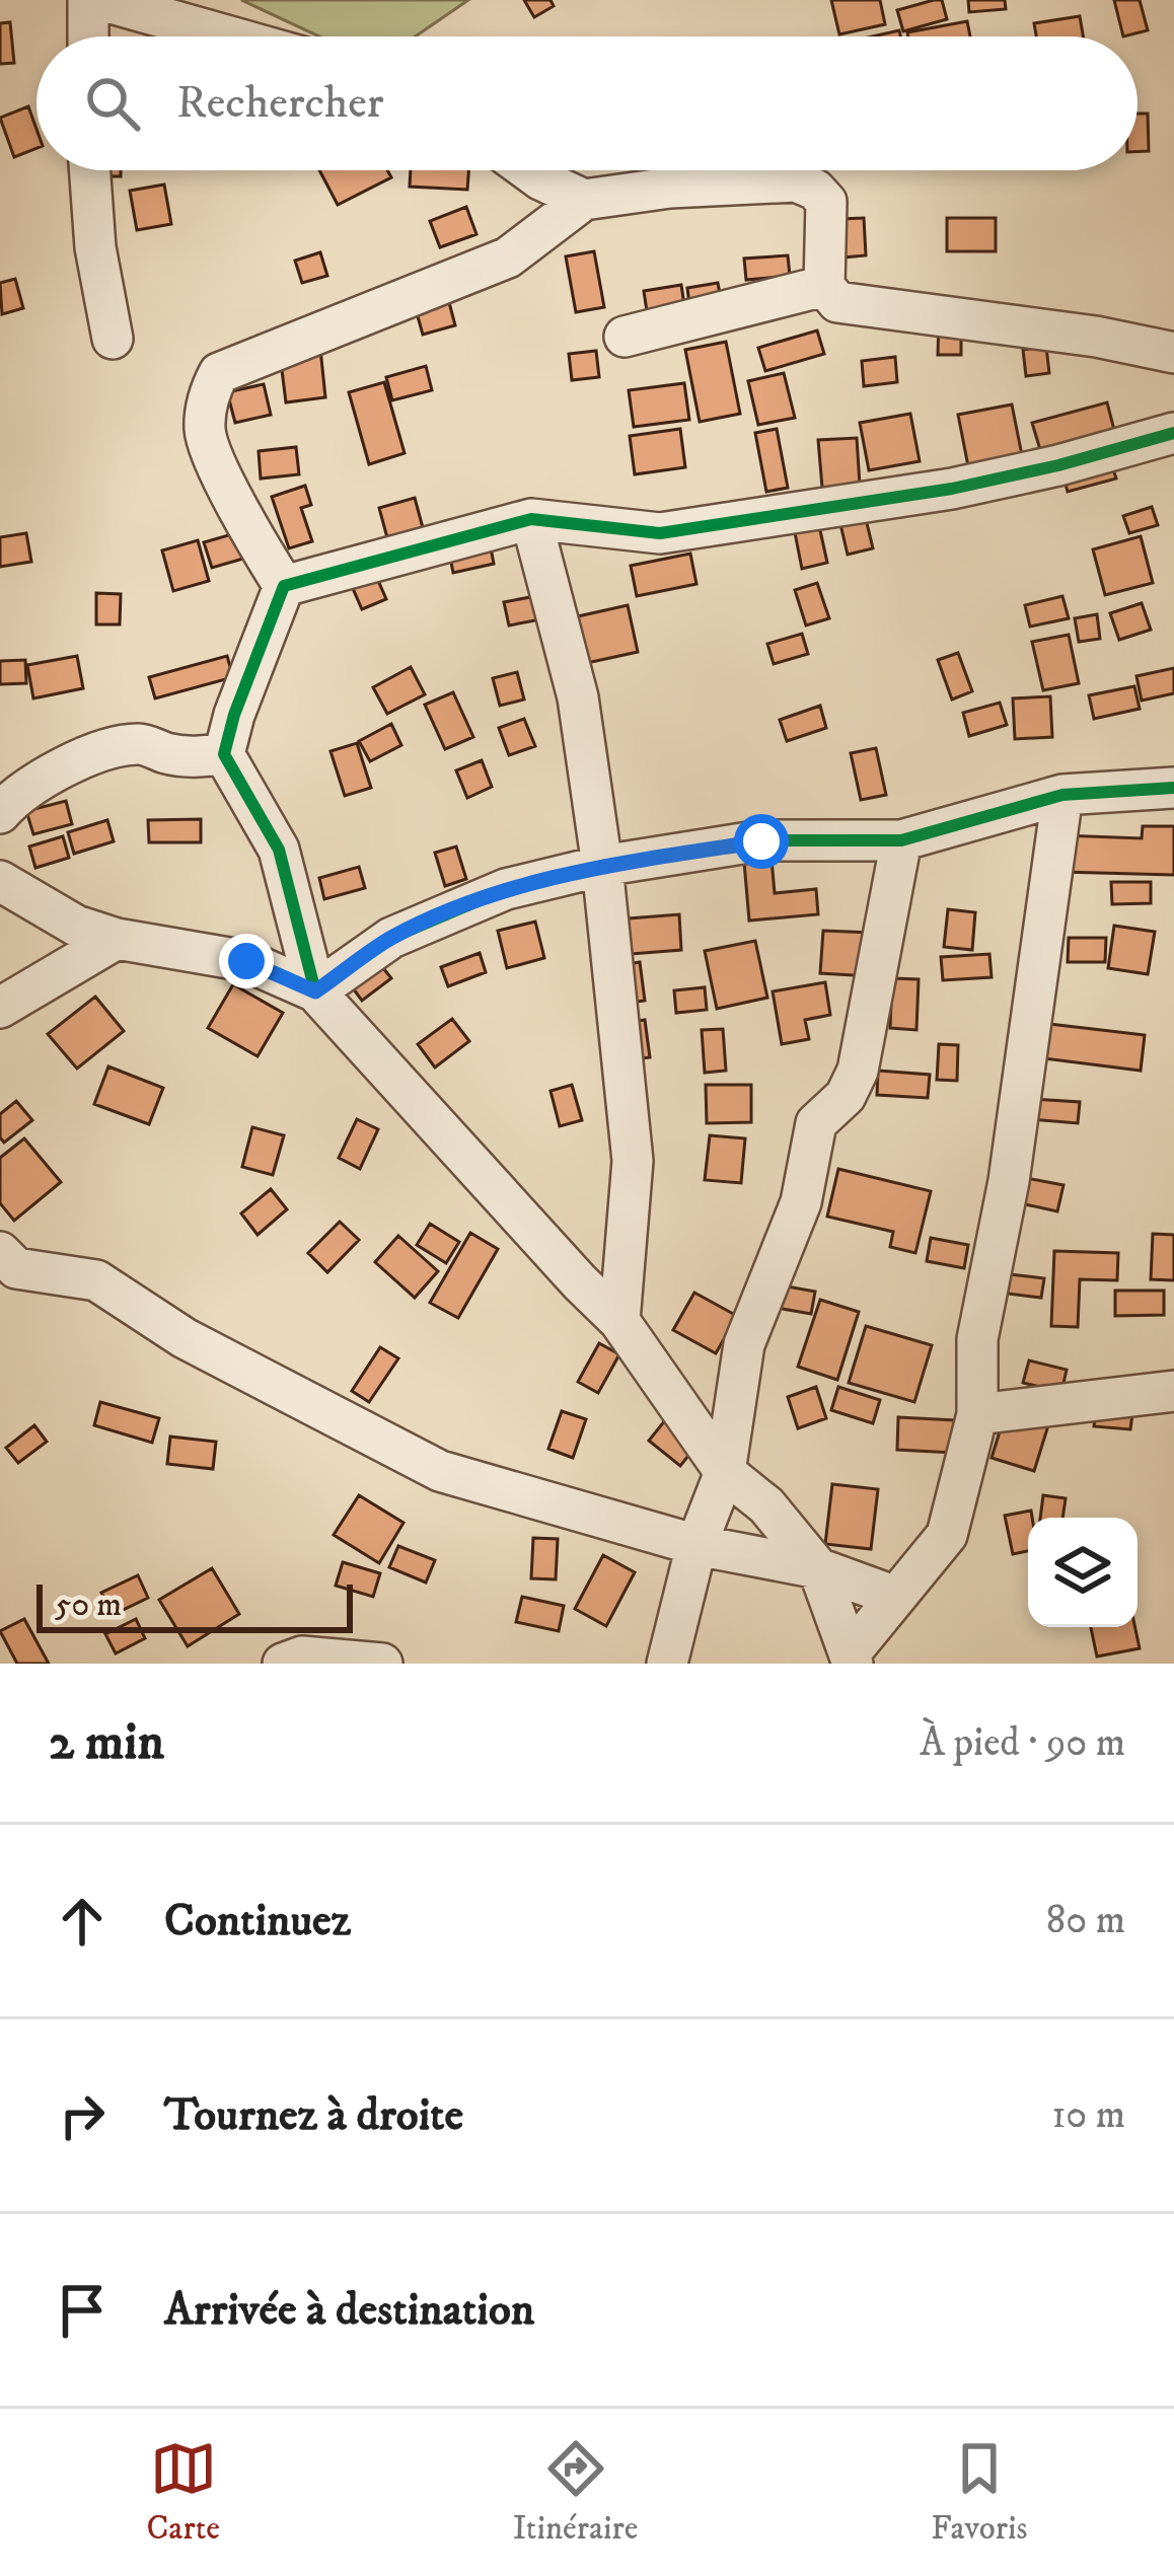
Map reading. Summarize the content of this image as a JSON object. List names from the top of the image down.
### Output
{
  "scale_bar": "50 m",
  "page": {
    "search": "Rechercher",
    "scale": "50 m",
    "heading": ["2 min", "À pied · 90 m"],
    "list": [
      ["Continuez", "80 m"],
      ["Tournez à droite", "10 m"],
      "Arrivée à destination"
    ],
    "nav": ["Carte", "Itinéraire", "Favoris"]
  }
}
